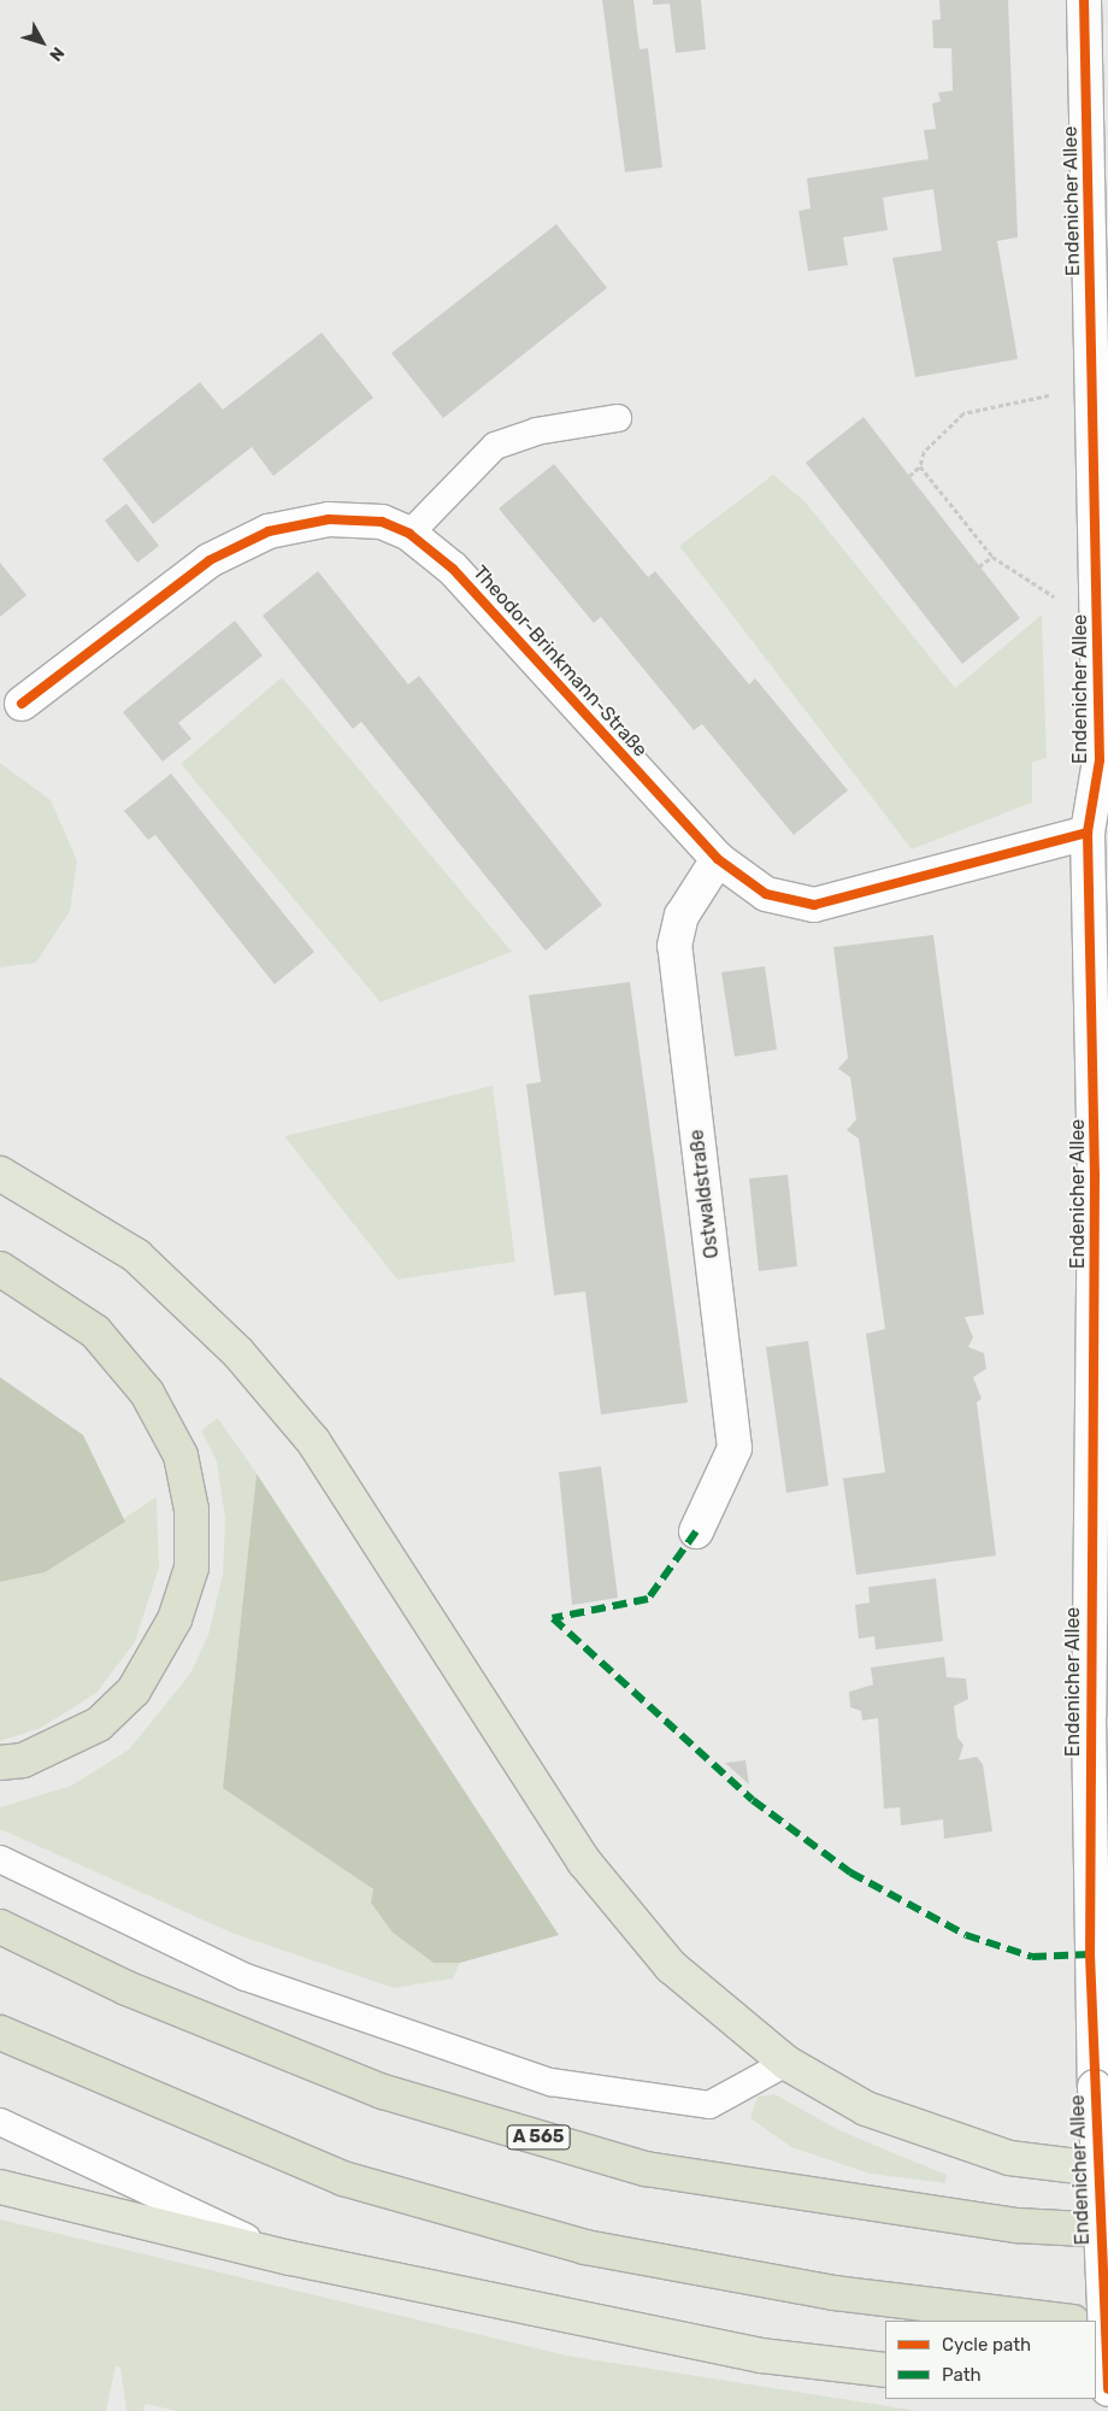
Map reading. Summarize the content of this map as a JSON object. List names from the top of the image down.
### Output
{
  "streets": {
    "highway": ["A 565"],
    "street": ["Endenicher Allee", "Theodor-Brinkmann-Straße", "Ostwaldstraße"]
  },
  "crossings": [
    ["Endenicher Allee", "Theodor-Brinkmann-Straße"],
    ["Theodor-Brinkmann-Straße", "Ostwaldstraße"]
  ],
  "legend": ["Cycle path", "Path"],
  "north": "bottom right"
}
